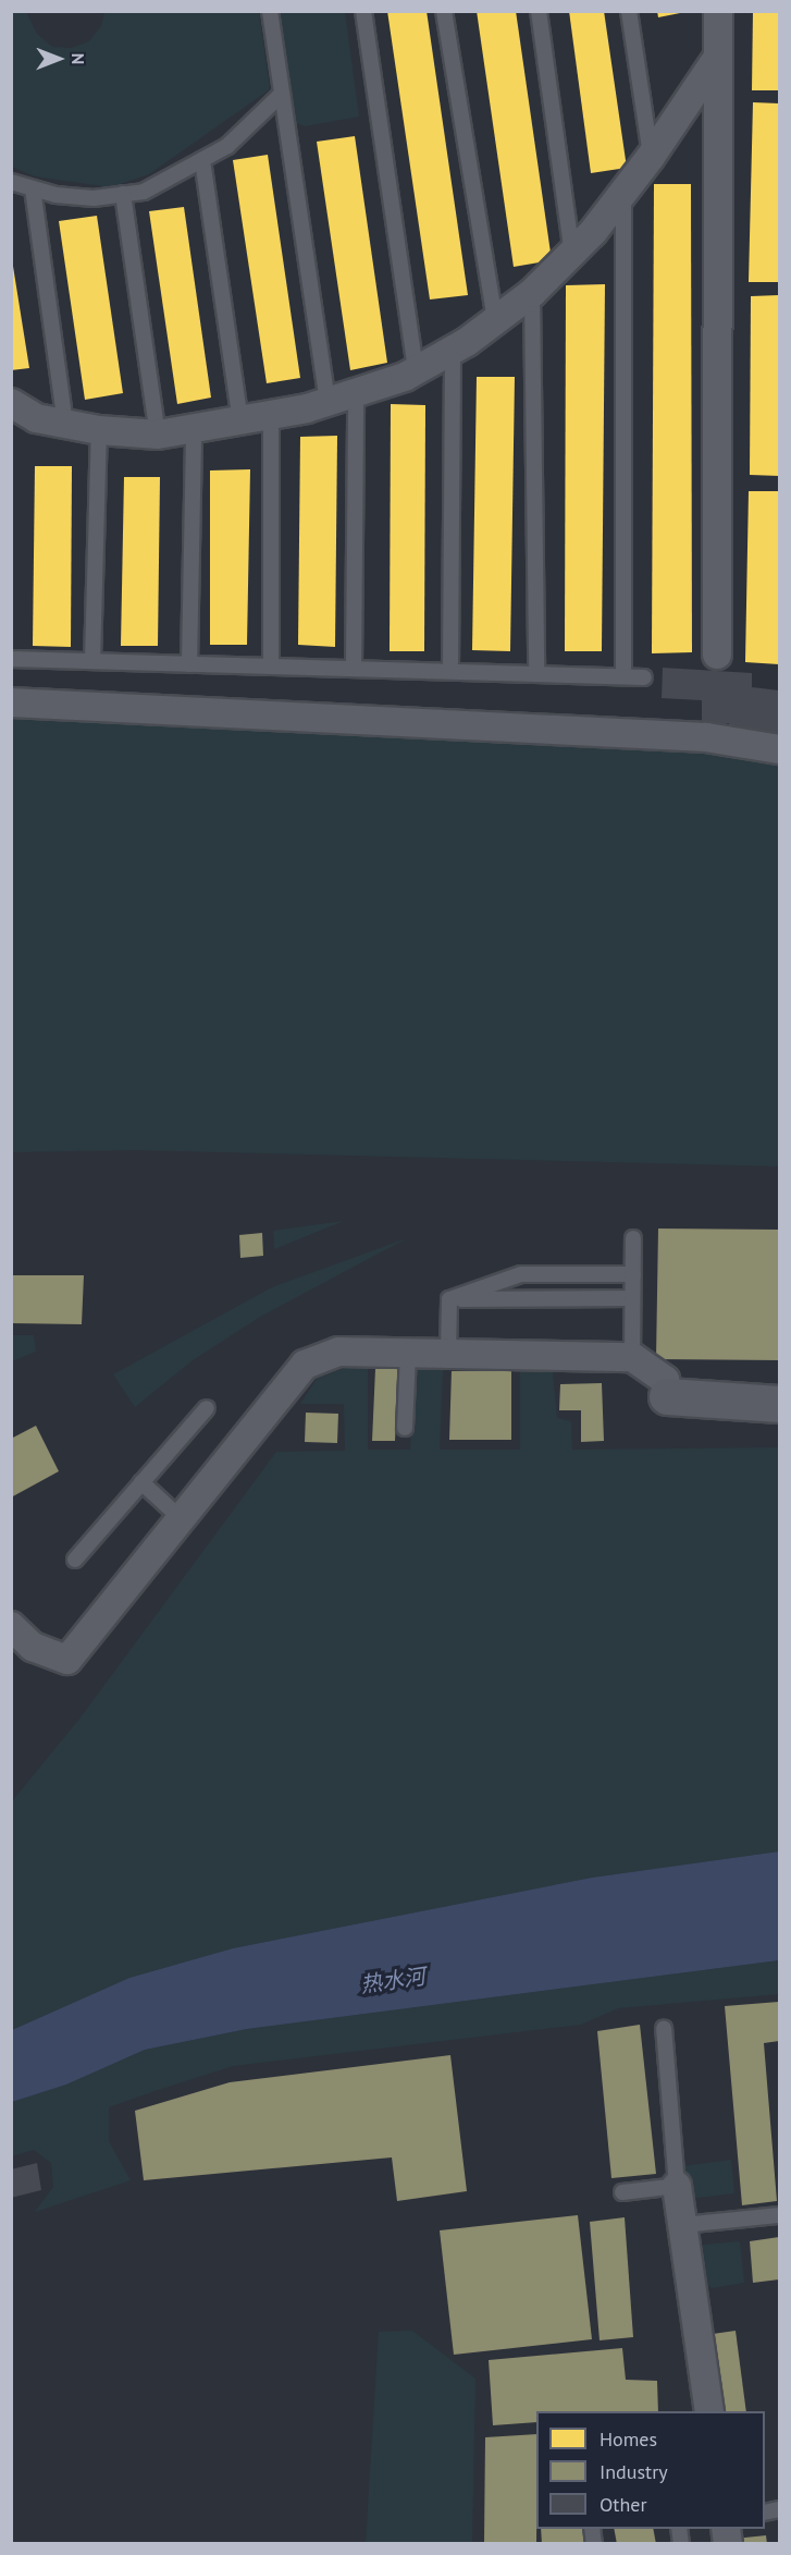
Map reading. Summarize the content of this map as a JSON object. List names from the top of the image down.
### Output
{
  "water": ["热水河"],
  "legend": ["Homes", "Industry", "Other"],
  "north": "right"
}
